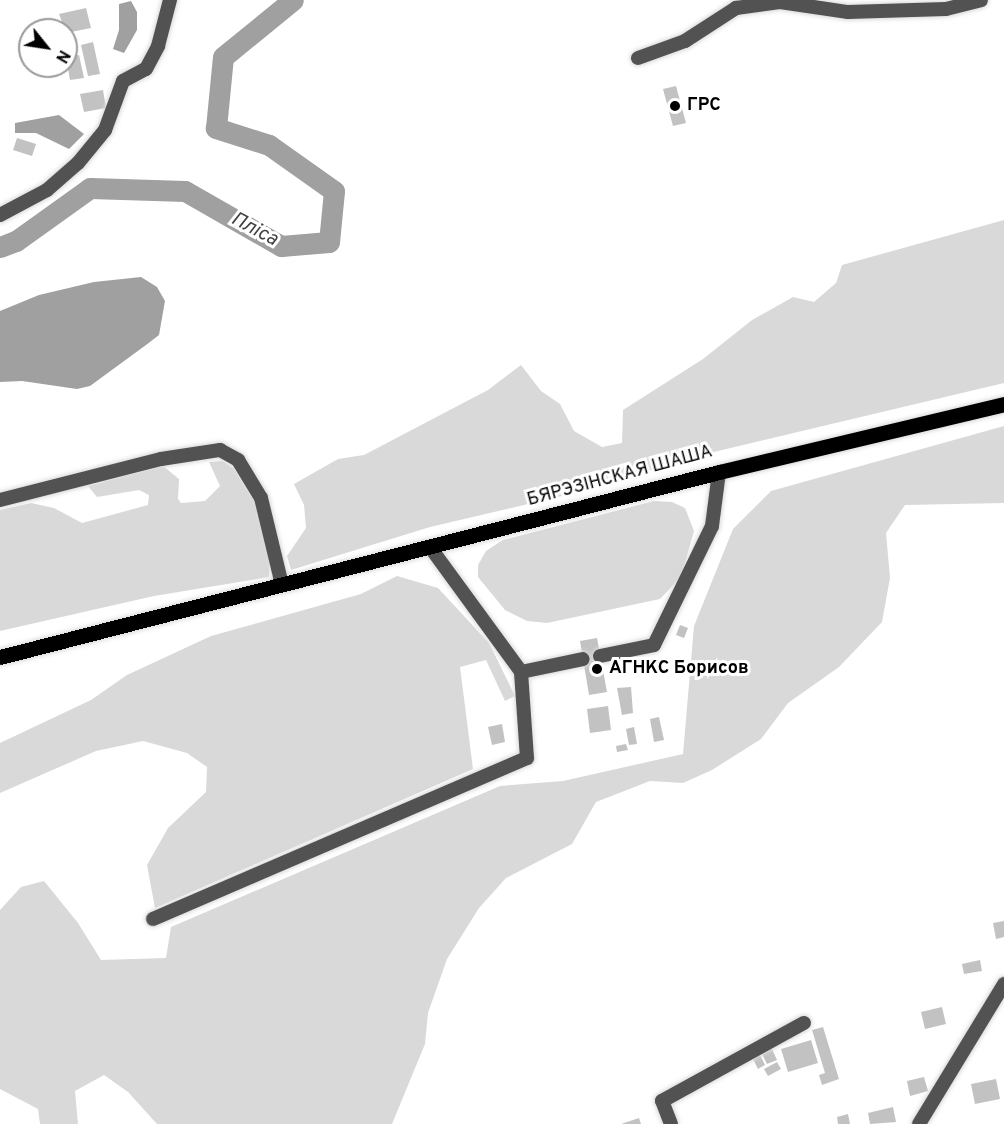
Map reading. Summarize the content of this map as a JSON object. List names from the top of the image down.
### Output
{
  "streets": {
    "main road": ["БЯРЭЗІНСКАЯ ШАША"]
  },
  "water": ["Пліса"],
  "places": ["ГРС", "АГНКС Борисов"],
  "north": "bottom right"
}
